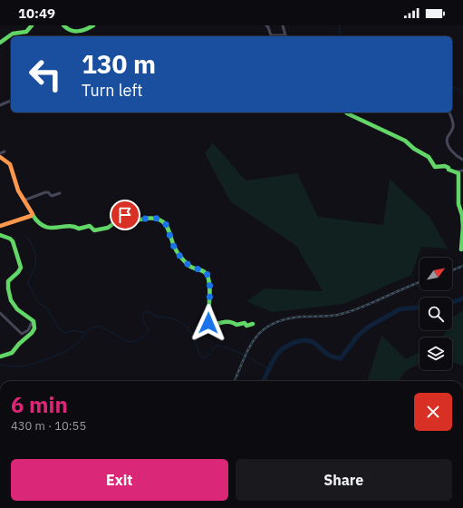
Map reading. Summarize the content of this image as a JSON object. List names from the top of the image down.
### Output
{
  "north": "top right",
  "page": {
    "status": "10:49",
    "turn": ["130 m", "Turn left"],
    "heading": ["6 min", "430 m · 10:55"],
    "buttons": ["Exit", "Share"]
  }
}
